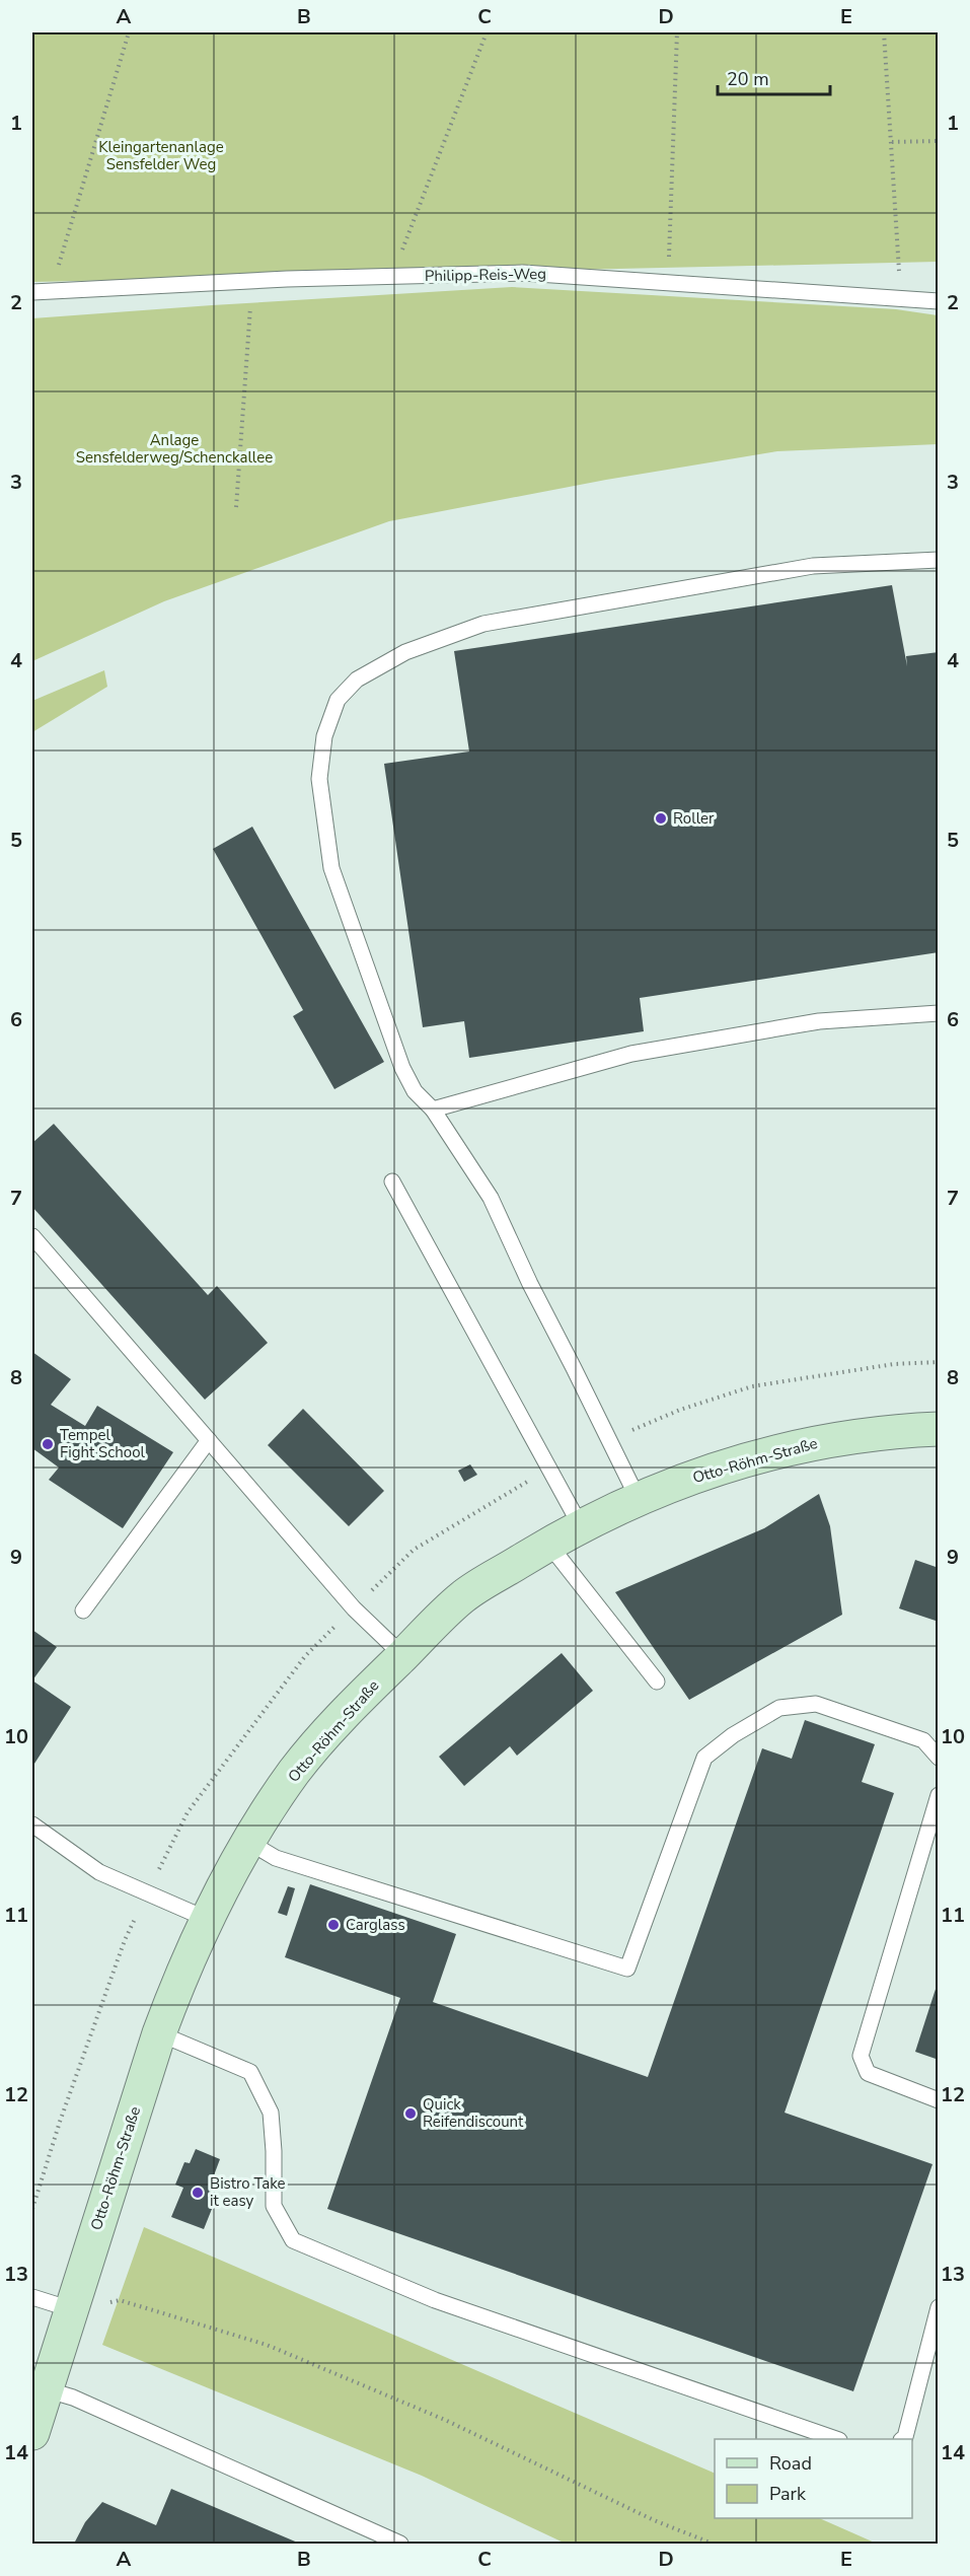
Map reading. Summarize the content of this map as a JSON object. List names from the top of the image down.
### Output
{
  "streets": {
    "street": ["Otto-Röhm-Straße"],
    "lane": ["Philipp-Reis-Weg"]
  },
  "parks": ["Kleingartenanlage Sensfelder Weg", "Anlage Sensfelderweg/Schenckallee"],
  "places": [
    "Roller",
    "Tempel Fight School",
    "Carglass",
    "Quick Reifendiscount",
    "Bistro Take it easy"
  ],
  "legend": ["Road", "Park"],
  "scale_bar": "20 m",
  "grid": {
    "columns": [
      "A",
      "B",
      "C",
      "D",
      "E"
    ],
    "rows": [
      "1",
      "2",
      "3",
      "4",
      "5",
      "6",
      "7",
      "8",
      "9",
      "10",
      "11",
      "12",
      "13",
      "14"
    ]
  }
}
